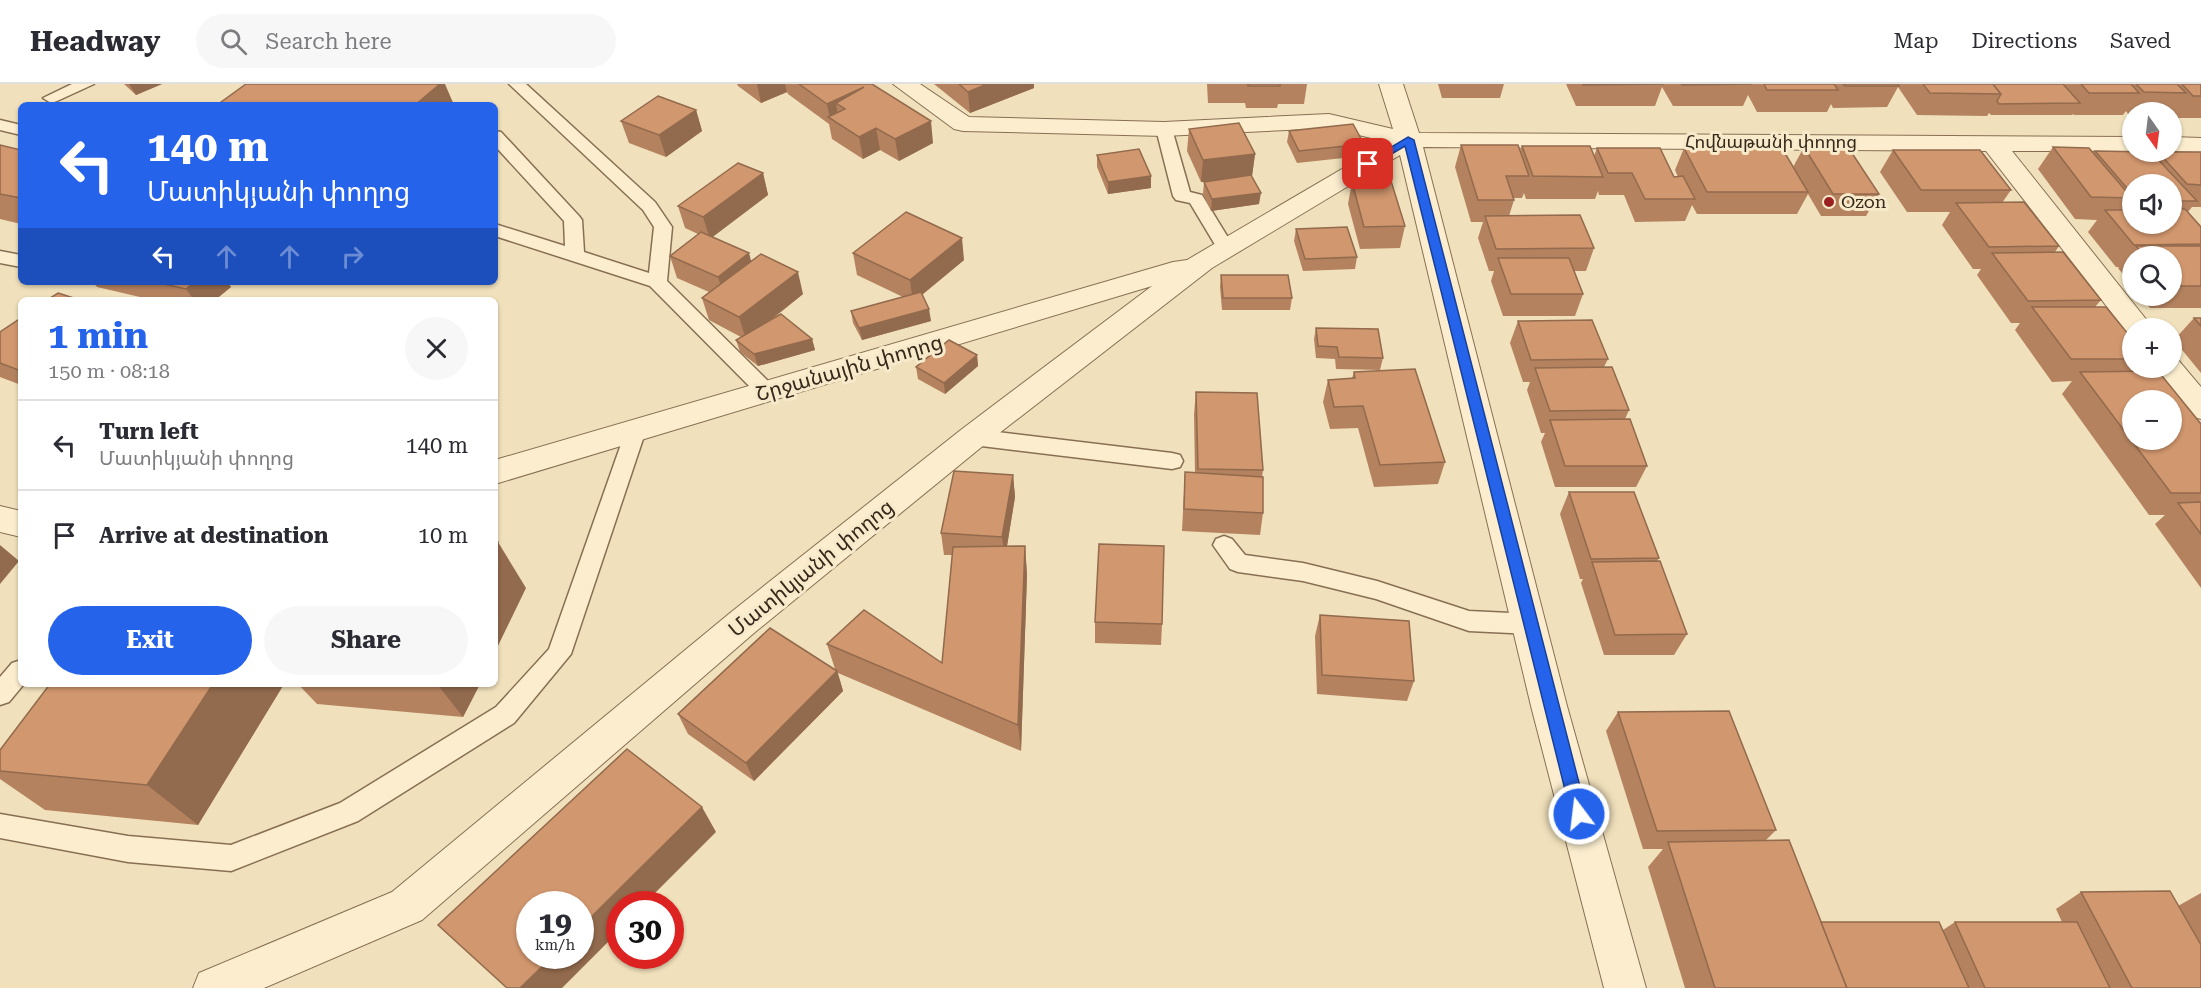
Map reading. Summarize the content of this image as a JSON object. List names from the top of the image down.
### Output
{
  "streets": {
    "street": ["Հովնաթանի փողոց", "Շրջանային փողոց", "Մատիկյանի փողոց"]
  },
  "crossings": [
    ["Հովնաթանի փողոց", "Մատիկյանի փողոց"],
    ["Շրջանային փողոց", "Մատիկյանի փողոց"]
  ],
  "places": ["Ozon"],
  "north": "bottom",
  "page": {
    "header": "Headway",
    "search": "Search here",
    "nav": ["Map", "Directions", "Saved"],
    "map_buttons": ["+", "−"],
    "turn": ["140 m", "Մատիկյանի փողոց"],
    "heading": ["1 min", "150 m · 08:18"],
    "list": [
      {
        "name": "Turn left",
        "note": "Մատիկյանի փողոց",
        "value": "140 m"
      },
      {
        "name": "Arrive at destination",
        "value": "10 m"
      }
    ],
    "buttons": ["Exit", "Share"],
    "speed": "19 km/h",
    "limit": "30"
  }
}
